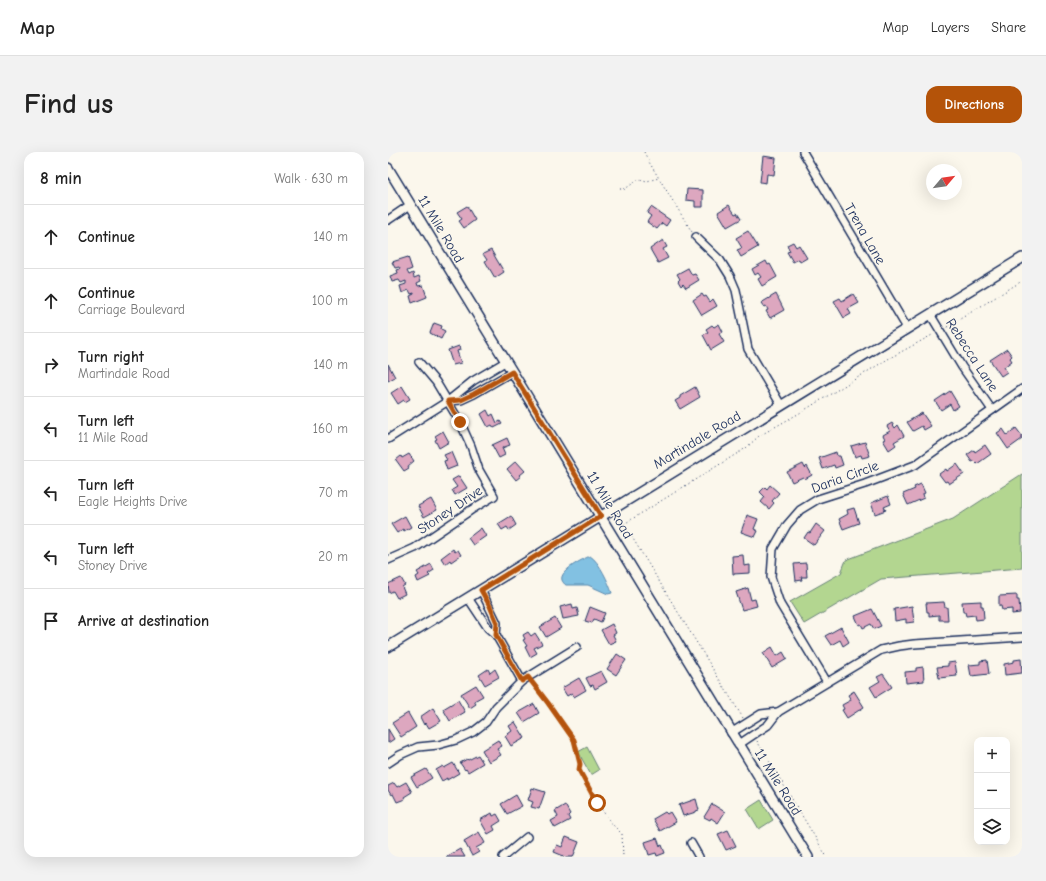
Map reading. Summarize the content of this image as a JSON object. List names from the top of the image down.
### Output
{
  "streets": {
    "street": [
      "11 Mile Road",
      "Trena Lane",
      "Rebecca Lane",
      "Martindale Road",
      "Daria Circle",
      "Stoney Drive"
    ]
  },
  "crossings": [
    ["11 Mile Road", "Martindale Road"],
    ["Trena Lane", "Martindale Road"],
    ["Rebecca Lane", "Martindale Road"],
    ["Rebecca Lane", "Daria Circle"]
  ],
  "north": "top right",
  "page": {
    "header": "Map",
    "nav": ["Map", "Layers", "Share"],
    "buttons": "Directions",
    "title": "Find us",
    "heading": ["8 min", "Walk · 630 m"],
    "list": [
      ["Continue", "140 m"],
      ["Continue", "Carriage Boulevard", "100 m"],
      ["Turn right", "Martindale Road", "140 m"],
      ["Turn left", "11 Mile Road", "160 m"],
      ["Turn left", "Eagle Heights Drive", "70 m"],
      ["Turn left", "Stoney Drive", "20 m"],
      "Arrive at destination"
    ],
    "map_buttons": ["+", "−"]
  }
}
